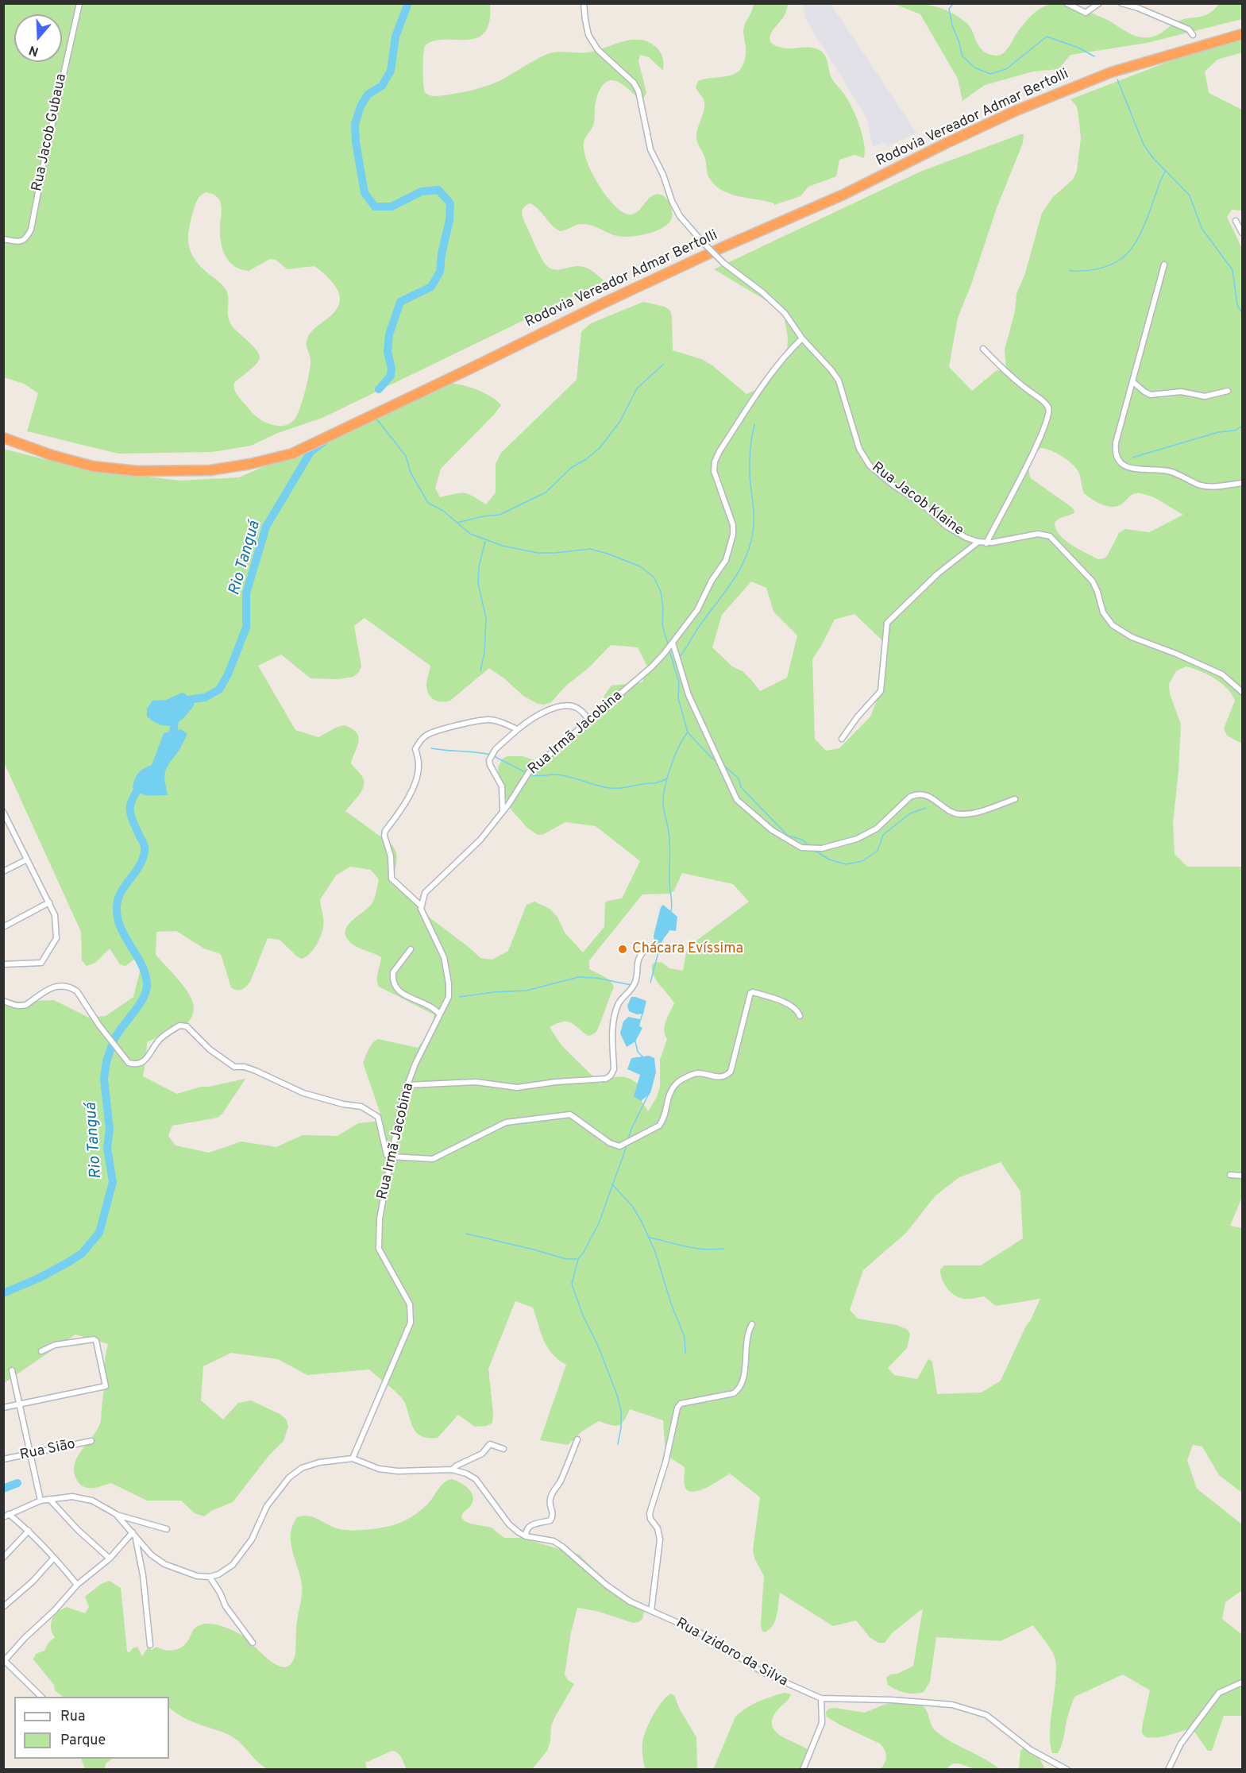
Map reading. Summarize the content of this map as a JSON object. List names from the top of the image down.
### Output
{
  "streets": {
    "highway": ["Rodovia Vereador Admar Bertolli"],
    "street": [
      "Rua Jacob Gubaua",
      "Rua Jacob Klaine",
      "Rua Irmã Jacobina",
      "Rua Sião",
      "Rua Izidoro da Silva"
    ]
  },
  "crossings": [
    ["Rua Jacob Klaine", "Rua Irmã Jacobina"],
    ["Rua Irmã Jacobina", "Rua Izidoro da Silva"]
  ],
  "water": ["Rio Tanguá"],
  "places": ["Chácara Evíssima"],
  "legend": ["Rua", "Parque"],
  "north": "bottom"
}
